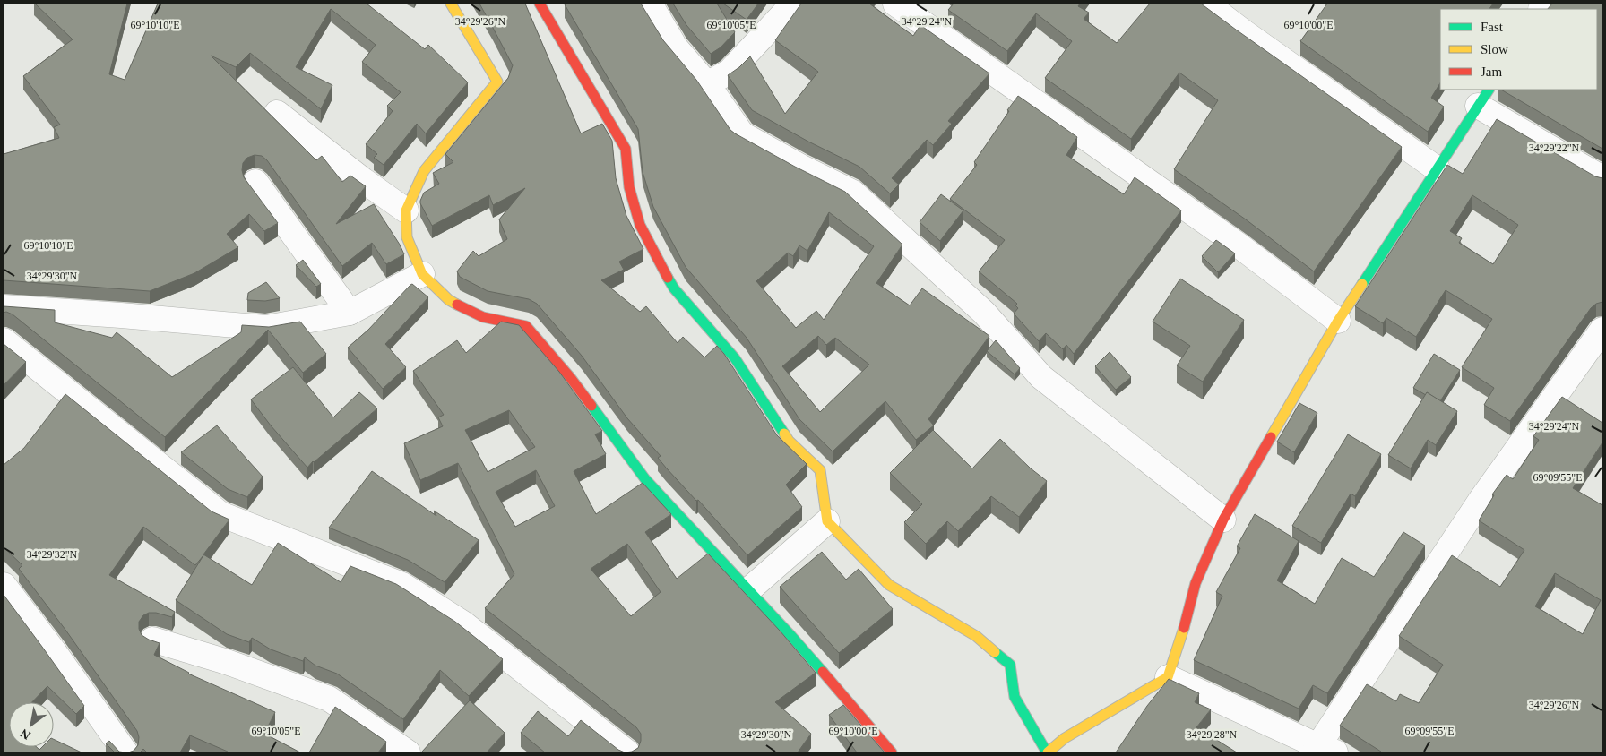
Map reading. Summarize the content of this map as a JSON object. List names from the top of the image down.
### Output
{
  "legend": ["Fast", "Slow", "Jam"],
  "north": "bottom left",
  "coordinates": [
    "34°29'26\"N",
    "34°29'24\"N",
    "69°10'10\"E",
    "69°10'05\"E",
    "69°10'00\"E",
    "34°29'22\"N",
    "34°29'30\"N",
    "69°09'55\"E",
    "34°29'32\"N",
    "34°29'28\"N"
  ]
}
